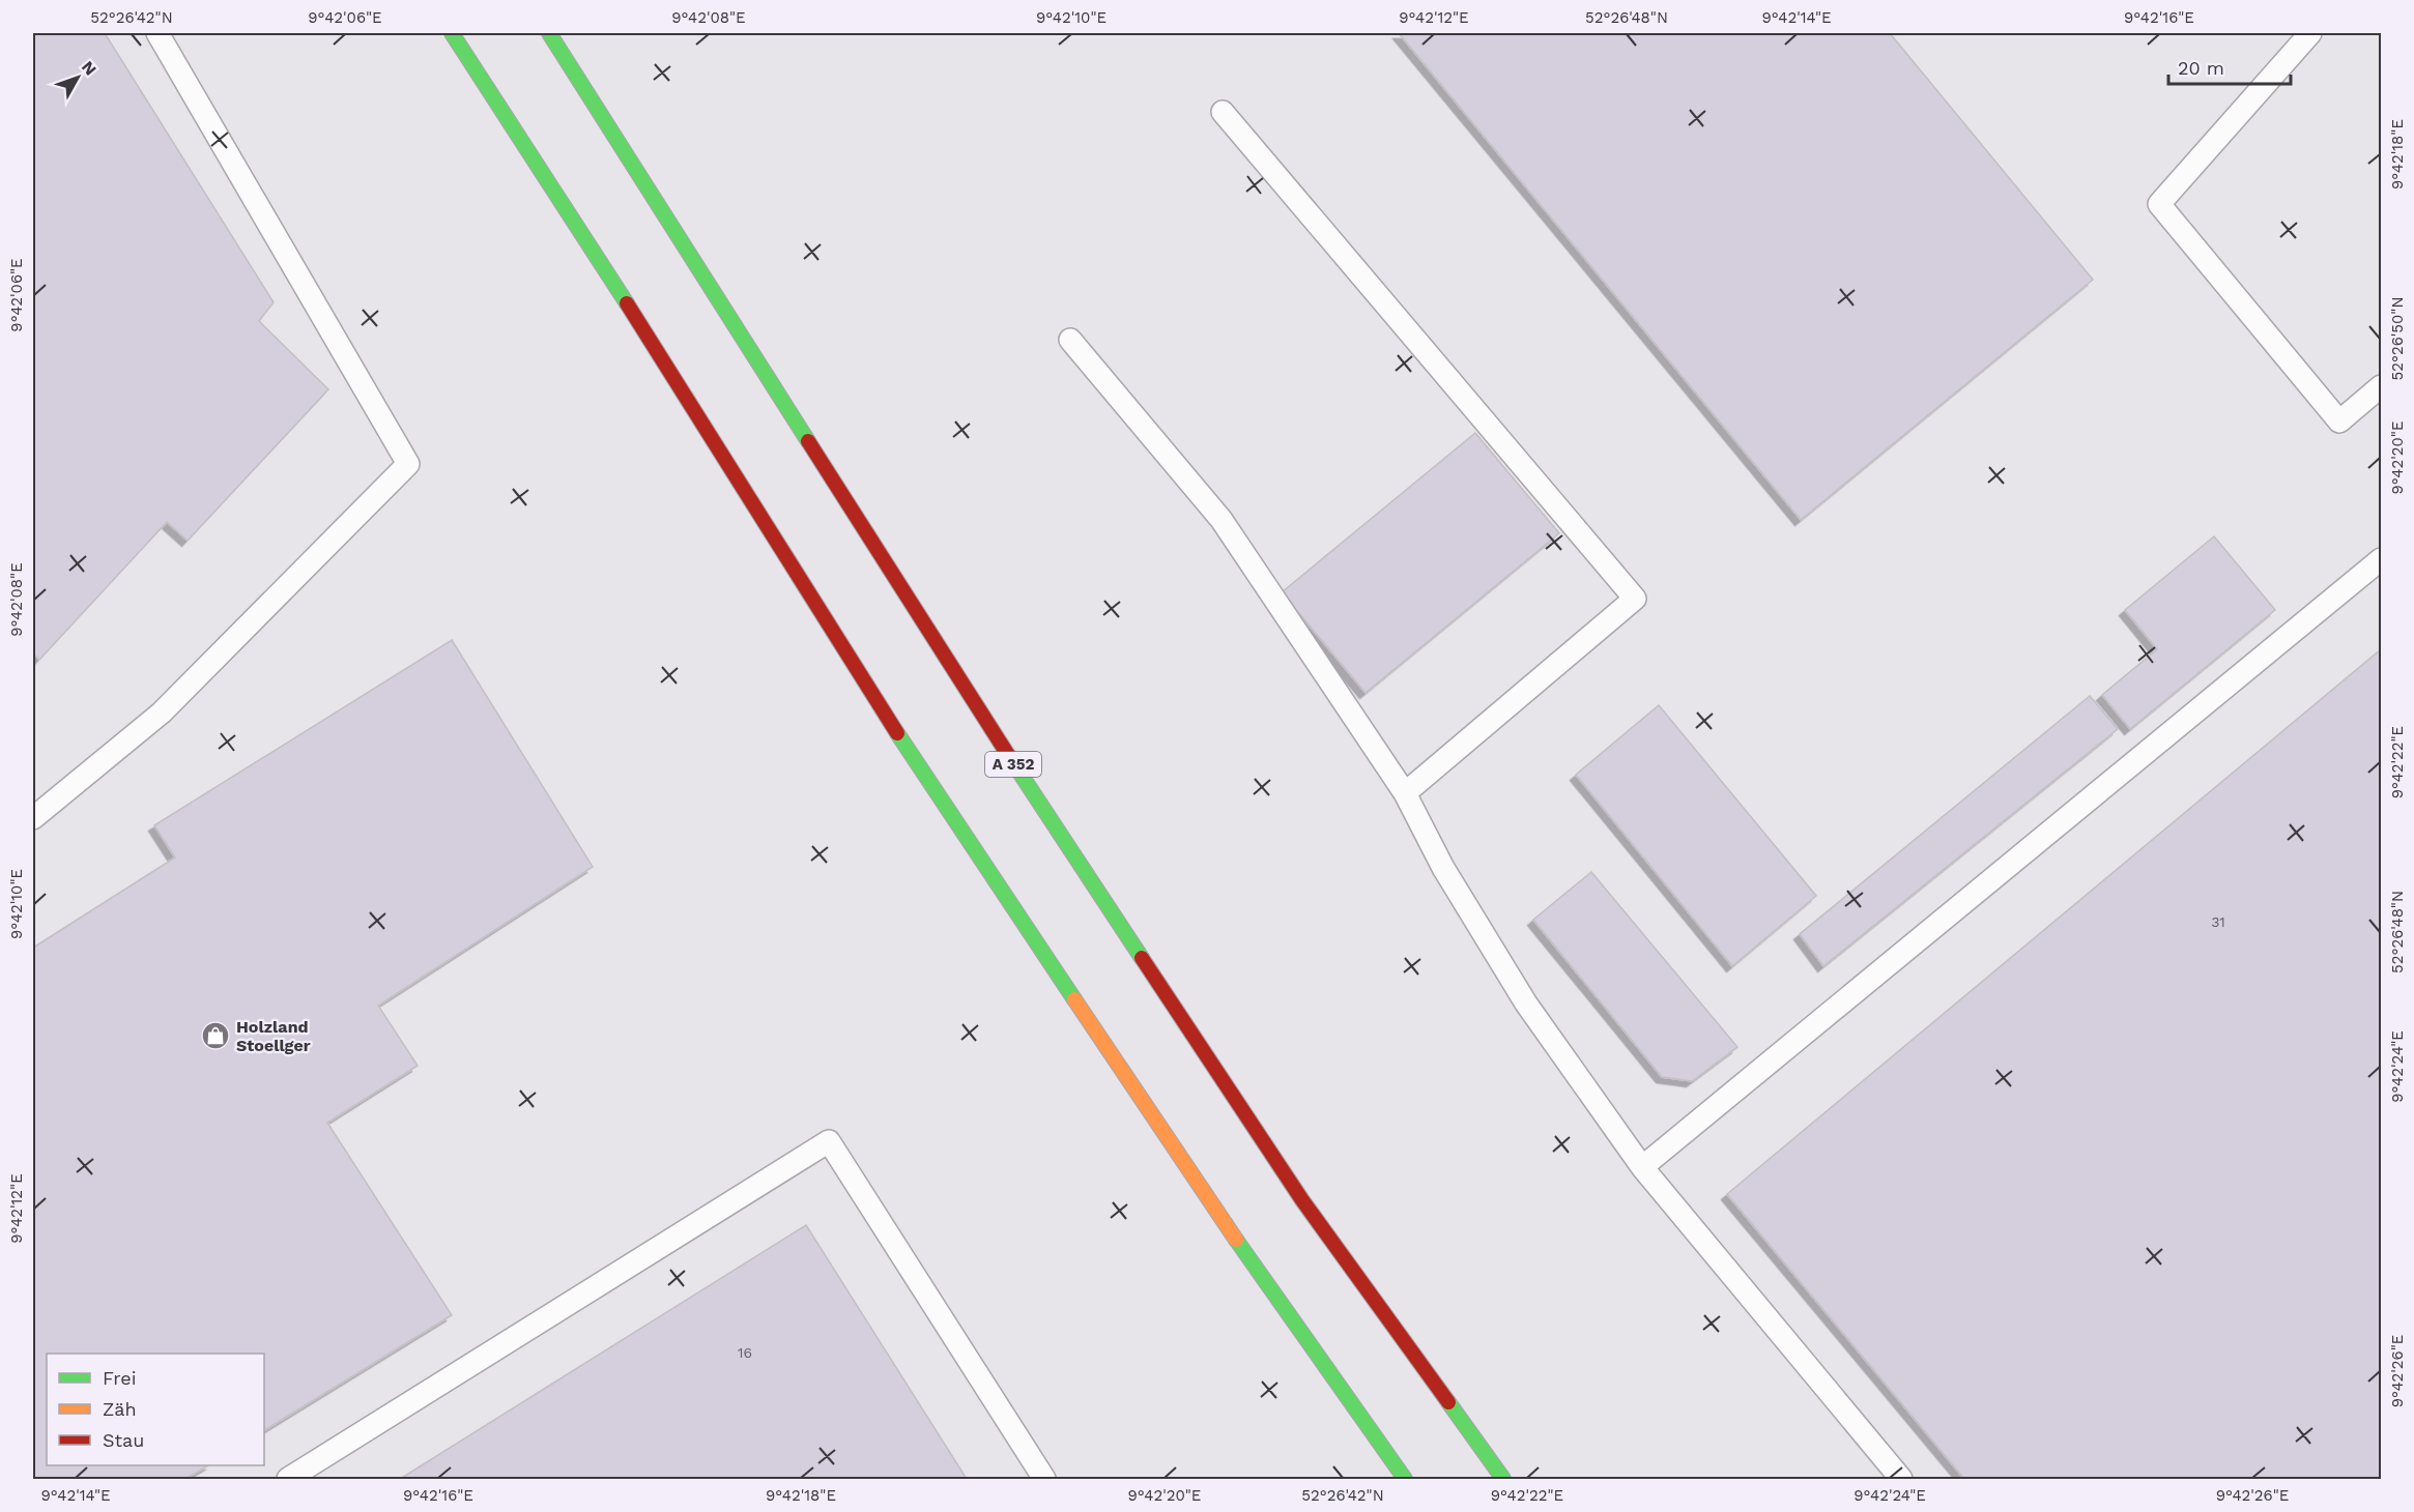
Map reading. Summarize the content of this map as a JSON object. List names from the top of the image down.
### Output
{
  "streets": {
    "highway": ["A 352"]
  },
  "places": {
    "shop": ["Holzland Stoellger"]
  },
  "house_numbers": ["31", "16"],
  "legend": ["Frei", "Zäh", "Stau"],
  "scale_bar": "20 m",
  "north": "top right",
  "coordinates": [
    "52°26'42\"N",
    "9°42'06\"E",
    "9°42'08\"E",
    "9°42'10\"E",
    "9°42'12\"E",
    "52°26'48\"N",
    "9°42'14\"E",
    "9°42'16\"E",
    "9°42'18\"E",
    "52°26'50\"N",
    "9°42'20\"E",
    "9°42'22\"E",
    "9°42'24\"E",
    "9°42'26\"E"
  ]
}
